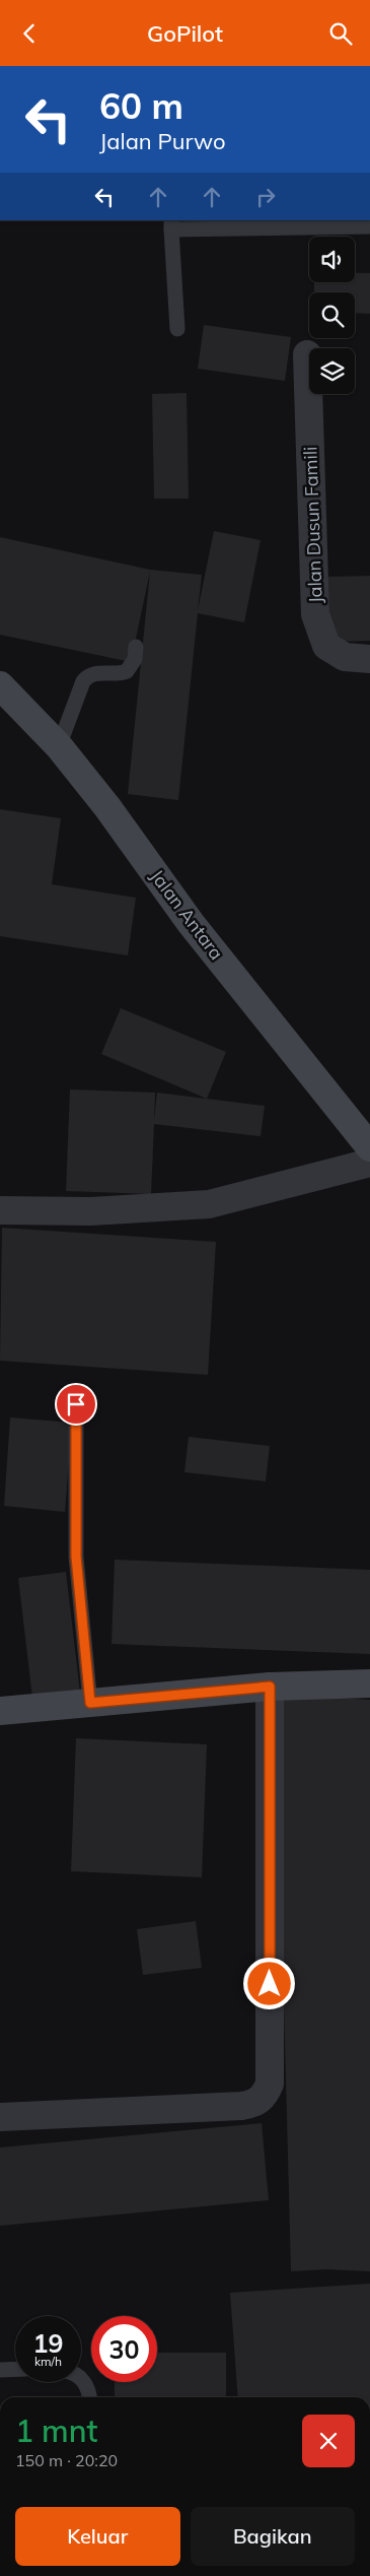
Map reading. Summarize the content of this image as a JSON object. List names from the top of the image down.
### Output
{
  "streets": {
    "street": ["Jalan Dusun Famili", "Jalan Antara"]
  },
  "page": {
    "header": "GoPilot",
    "turn": ["60 m", "Jalan Purwo"],
    "speed": "19 km/h",
    "limit": "30",
    "heading": ["1 mnt", "150 m · 20:20"],
    "buttons": ["Keluar", "Bagikan"]
  }
}
